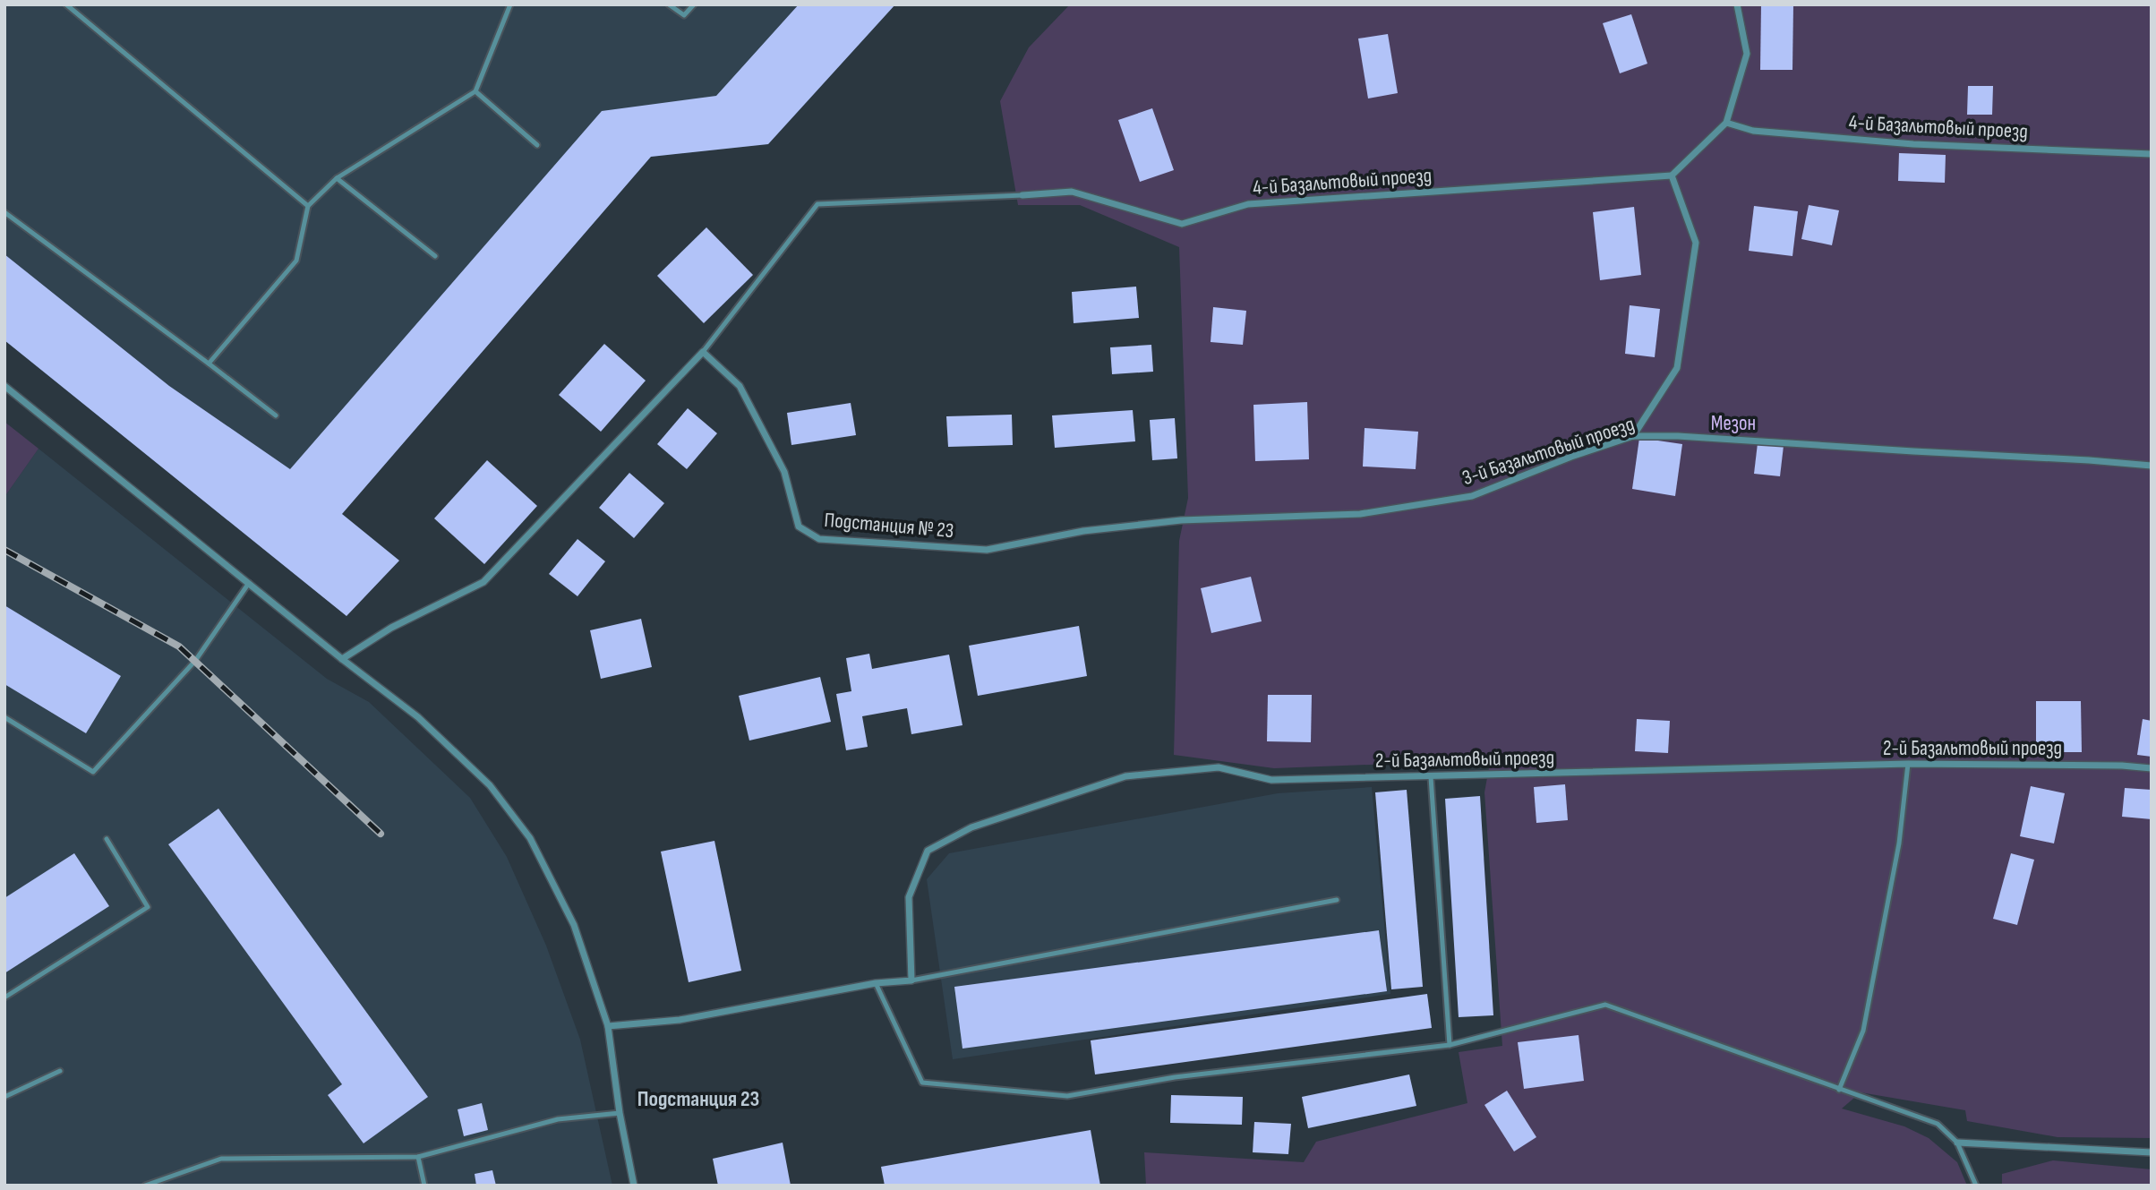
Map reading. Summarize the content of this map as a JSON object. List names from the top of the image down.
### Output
{
  "streets": {
    "street": [
      "4-й Базальтовый проезд",
      "3-й Базальтовый проезд",
      "Подстанция № 23",
      "2-й Базальтовый проезд"
    ]
  },
  "crossings": [
    ["3-й Базальтовый проезд", "Подстанция № 23"]
  ],
  "districts": ["Подстанция 23"],
  "parks": ["Мезон"]
}
